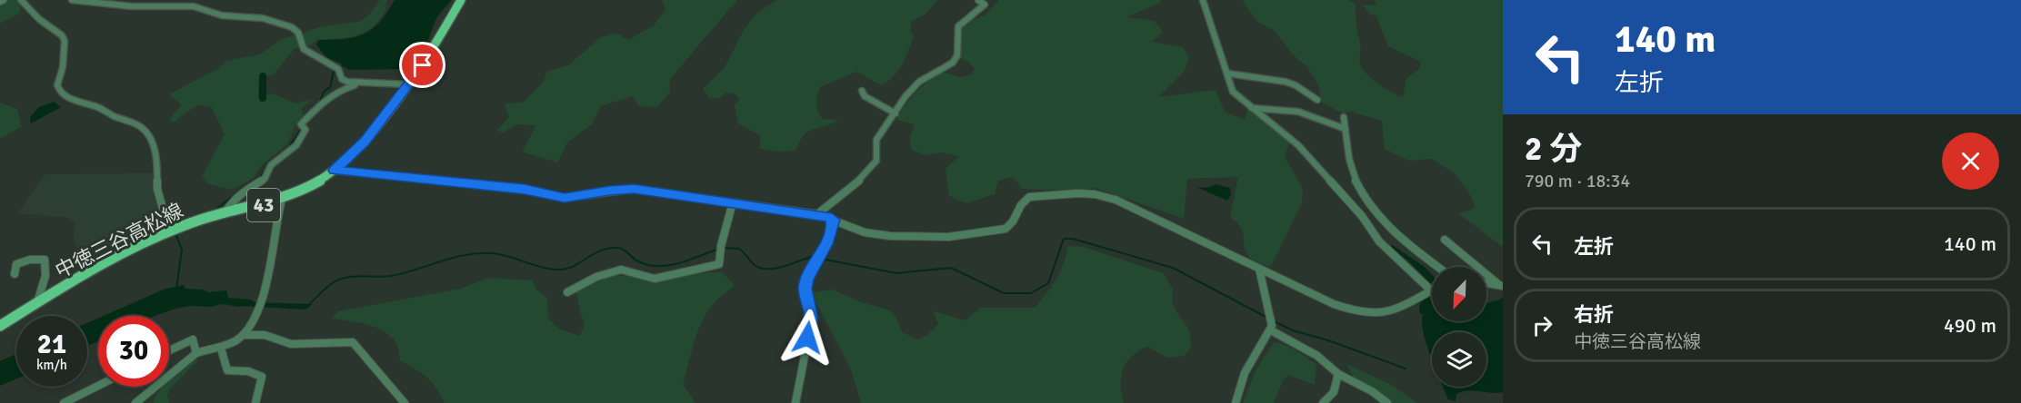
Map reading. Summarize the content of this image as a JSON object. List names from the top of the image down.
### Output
{
  "streets": {
    "main road": ["43", "中徳三谷高松線"]
  },
  "north": "bottom left",
  "page": {
    "turn": ["140 m", "左折"],
    "heading": ["2 分", "790 m · 18:34"],
    "list": [
      {
        "name": "左折",
        "value": "140 m"
      },
      {
        "name": "右折",
        "note": "中徳三谷高松線",
        "value": "490 m"
      }
    ],
    "speed": "21 km/h",
    "limit": "30"
  }
}
